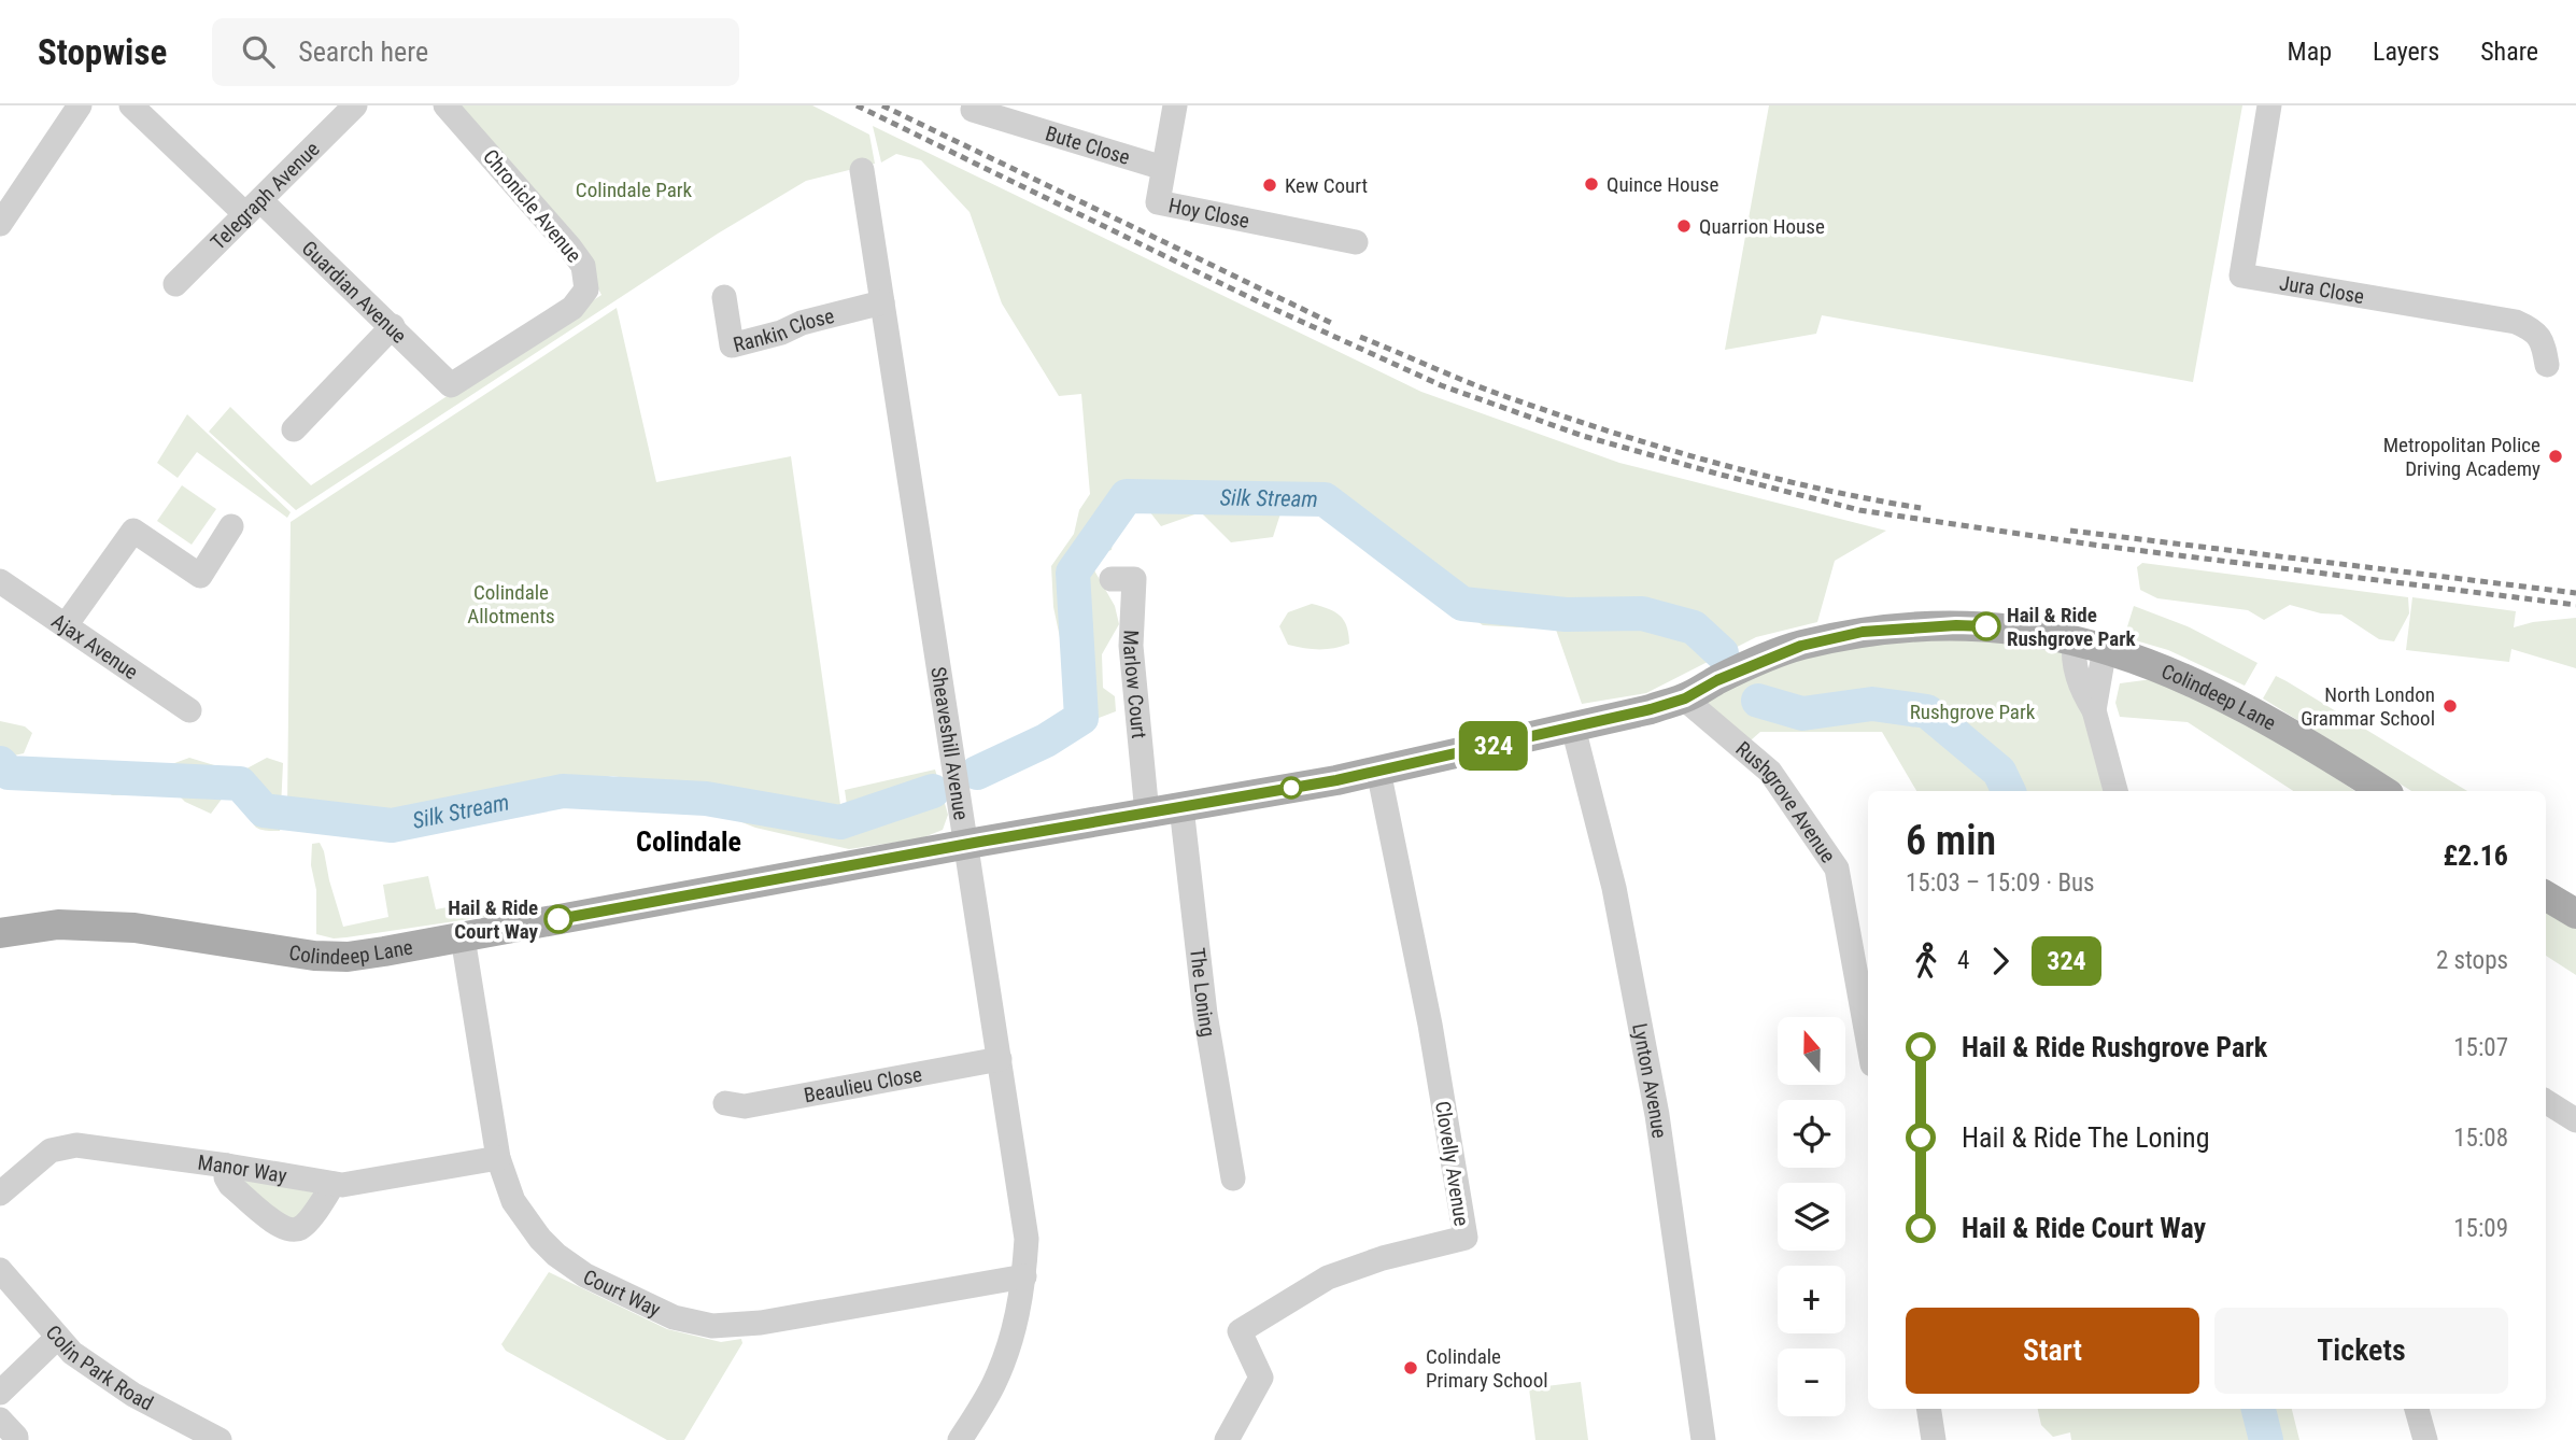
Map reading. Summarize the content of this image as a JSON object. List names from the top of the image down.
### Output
{
  "streets": {
    "main road": ["Colindeep Lane"],
    "street": [
      "Bute Close",
      "Telegraph Avenue",
      "Chronicle Avenue",
      "Hoy Close",
      "Jura Close",
      "Guardian Avenue",
      "Rankin Close",
      "Ajax Avenue",
      "Marlow Court",
      "Sheaveshill Avenue",
      "Rushgrove Avenue",
      "The Loning",
      "Lynton Avenue",
      "Beaulieu Close",
      "Clovelly Avenue",
      "Manor Way",
      "Court Way",
      "Colin Park Road"
    ]
  },
  "crossings": [
    ["Bute Close", "Hoy Close"],
    ["Telegraph Avenue", "Guardian Avenue"],
    ["Chronicle Avenue", "Guardian Avenue"],
    ["Rankin Close", "Sheaveshill Avenue"],
    ["Marlow Court", "Colindeep Lane"],
    ["Colindeep Lane", "Sheaveshill Avenue"],
    ["Colindeep Lane", "Rushgrove Avenue"],
    ["Colindeep Lane", "The Loning"],
    ["Colindeep Lane", "Lynton Avenue"],
    ["Colindeep Lane", "Clovelly Avenue"],
    ["Colindeep Lane", "Court Way"],
    ["Sheaveshill Avenue", "Beaulieu Close"],
    ["Sheaveshill Avenue", "Court Way"],
    ["Manor Way", "Court Way"]
  ],
  "districts": ["Colindale"],
  "water": ["Silk Stream"],
  "parks": ["Colindale Park", "Colindale Allotments", "Rushgrove Park"],
  "places": [
    "Quince House",
    "Kew Court",
    "Quarrion House",
    "Metropolitan Police Driving Academy",
    "Hail & Ride Rushgrove Park",
    "North London Grammar School",
    "Hail & Ride Court Way",
    "Colindale Primary School"
  ],
  "lines": ["bus line 324"],
  "north": "top",
  "page": {
    "header": "Stopwise",
    "search": "Search here",
    "nav": ["Map", "Layers", "Share"],
    "on_map": "324",
    "heading": ["6 min", "15:03 – 15:09 · Bus", "£2.16"],
    "legs": ["4", "324", "2 stops"],
    "list": [
      {
        "name": "Hail & Ride Rushgrove Park",
        "value": "15:07"
      },
      {
        "name": "Hail & Ride The Loning",
        "value": "15:08"
      },
      {
        "name": "Hail & Ride Court Way",
        "value": "15:09"
      }
    ],
    "map_buttons": ["+", "−"],
    "buttons": ["Start", "Tickets"]
  }
}
